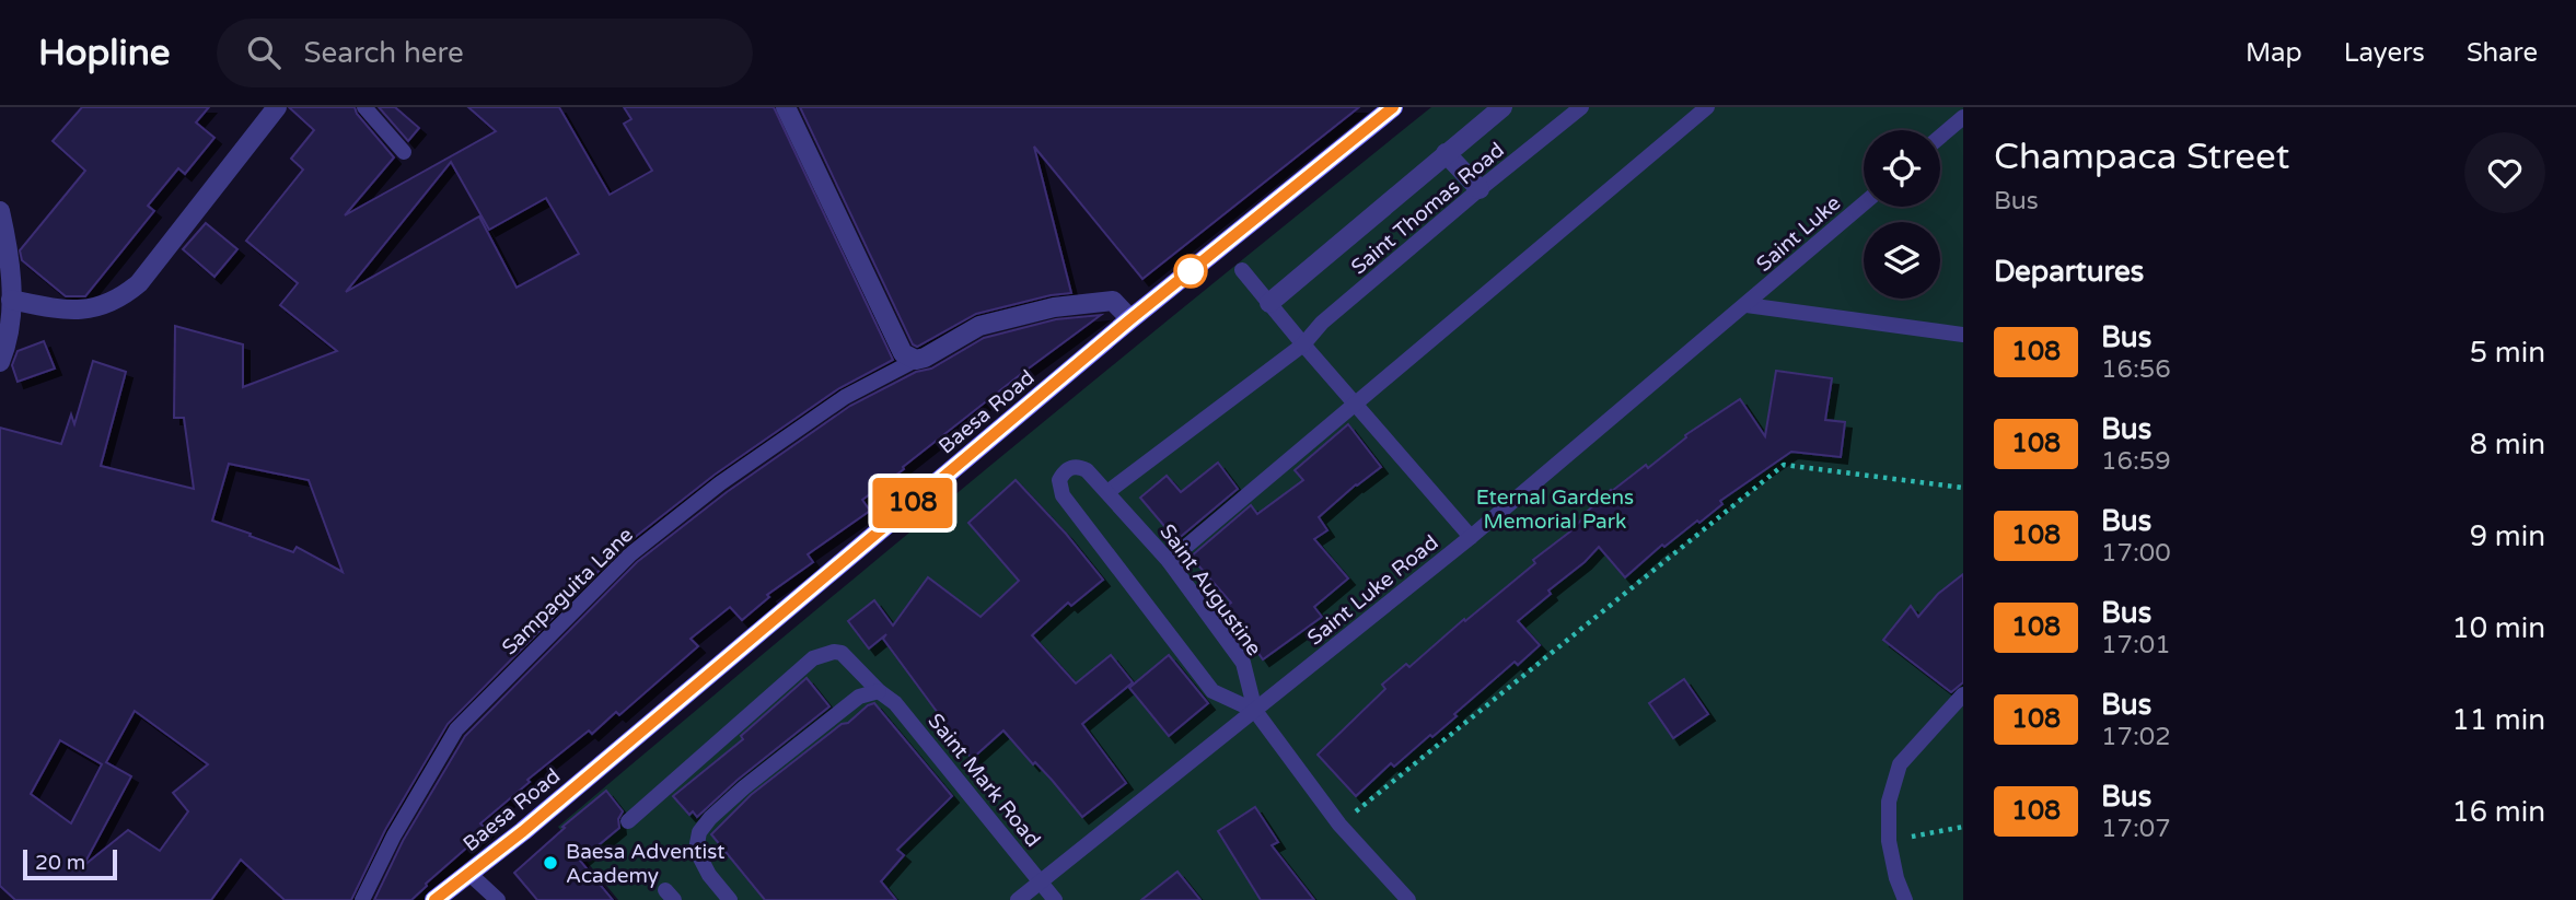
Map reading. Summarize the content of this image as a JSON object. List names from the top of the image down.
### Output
{
  "streets": {
    "main road": ["Baesa Road"],
    "lane": [
      "Saint Thomas Road",
      "Saint Luke",
      "Saint Augustine",
      "Saint Luke Road",
      "Sampaguita Lane",
      "Saint Mark Road"
    ]
  },
  "crossings": [
    ["Saint Thomas Road", "Saint Augustine"],
    ["Saint Luke", "Saint Luke Road"],
    ["Saint Augustine", "Saint Luke Road"],
    ["Saint Luke Road", "Saint Mark Road"]
  ],
  "parks": ["Eternal Gardens Memorial Park"],
  "places": ["Baesa Adventist Academy"],
  "lines": ["bus line 108"],
  "scale_bar": "20 m",
  "page": {
    "header": "Hopline",
    "search": "Search here",
    "nav": ["Map", "Layers", "Share"],
    "on_map": "108",
    "heading": [
      ["Champaca Street", "Bus"],
      "Departures"
    ],
    "list": [
      {
        "mark": "108",
        "name": "Bus",
        "note": "16:56",
        "value": "5 min"
      },
      {
        "mark": "108",
        "name": "Bus",
        "note": "16:59",
        "value": "8 min"
      },
      {
        "mark": "108",
        "name": "Bus",
        "note": "17:00",
        "value": "9 min"
      },
      {
        "mark": "108",
        "name": "Bus",
        "note": "17:01",
        "value": "10 min"
      },
      {
        "mark": "108",
        "name": "Bus",
        "note": "17:02",
        "value": "11 min"
      },
      {
        "mark": "108",
        "name": "Bus",
        "note": "17:07",
        "value": "16 min"
      }
    ],
    "scale": "20 m"
  }
}
